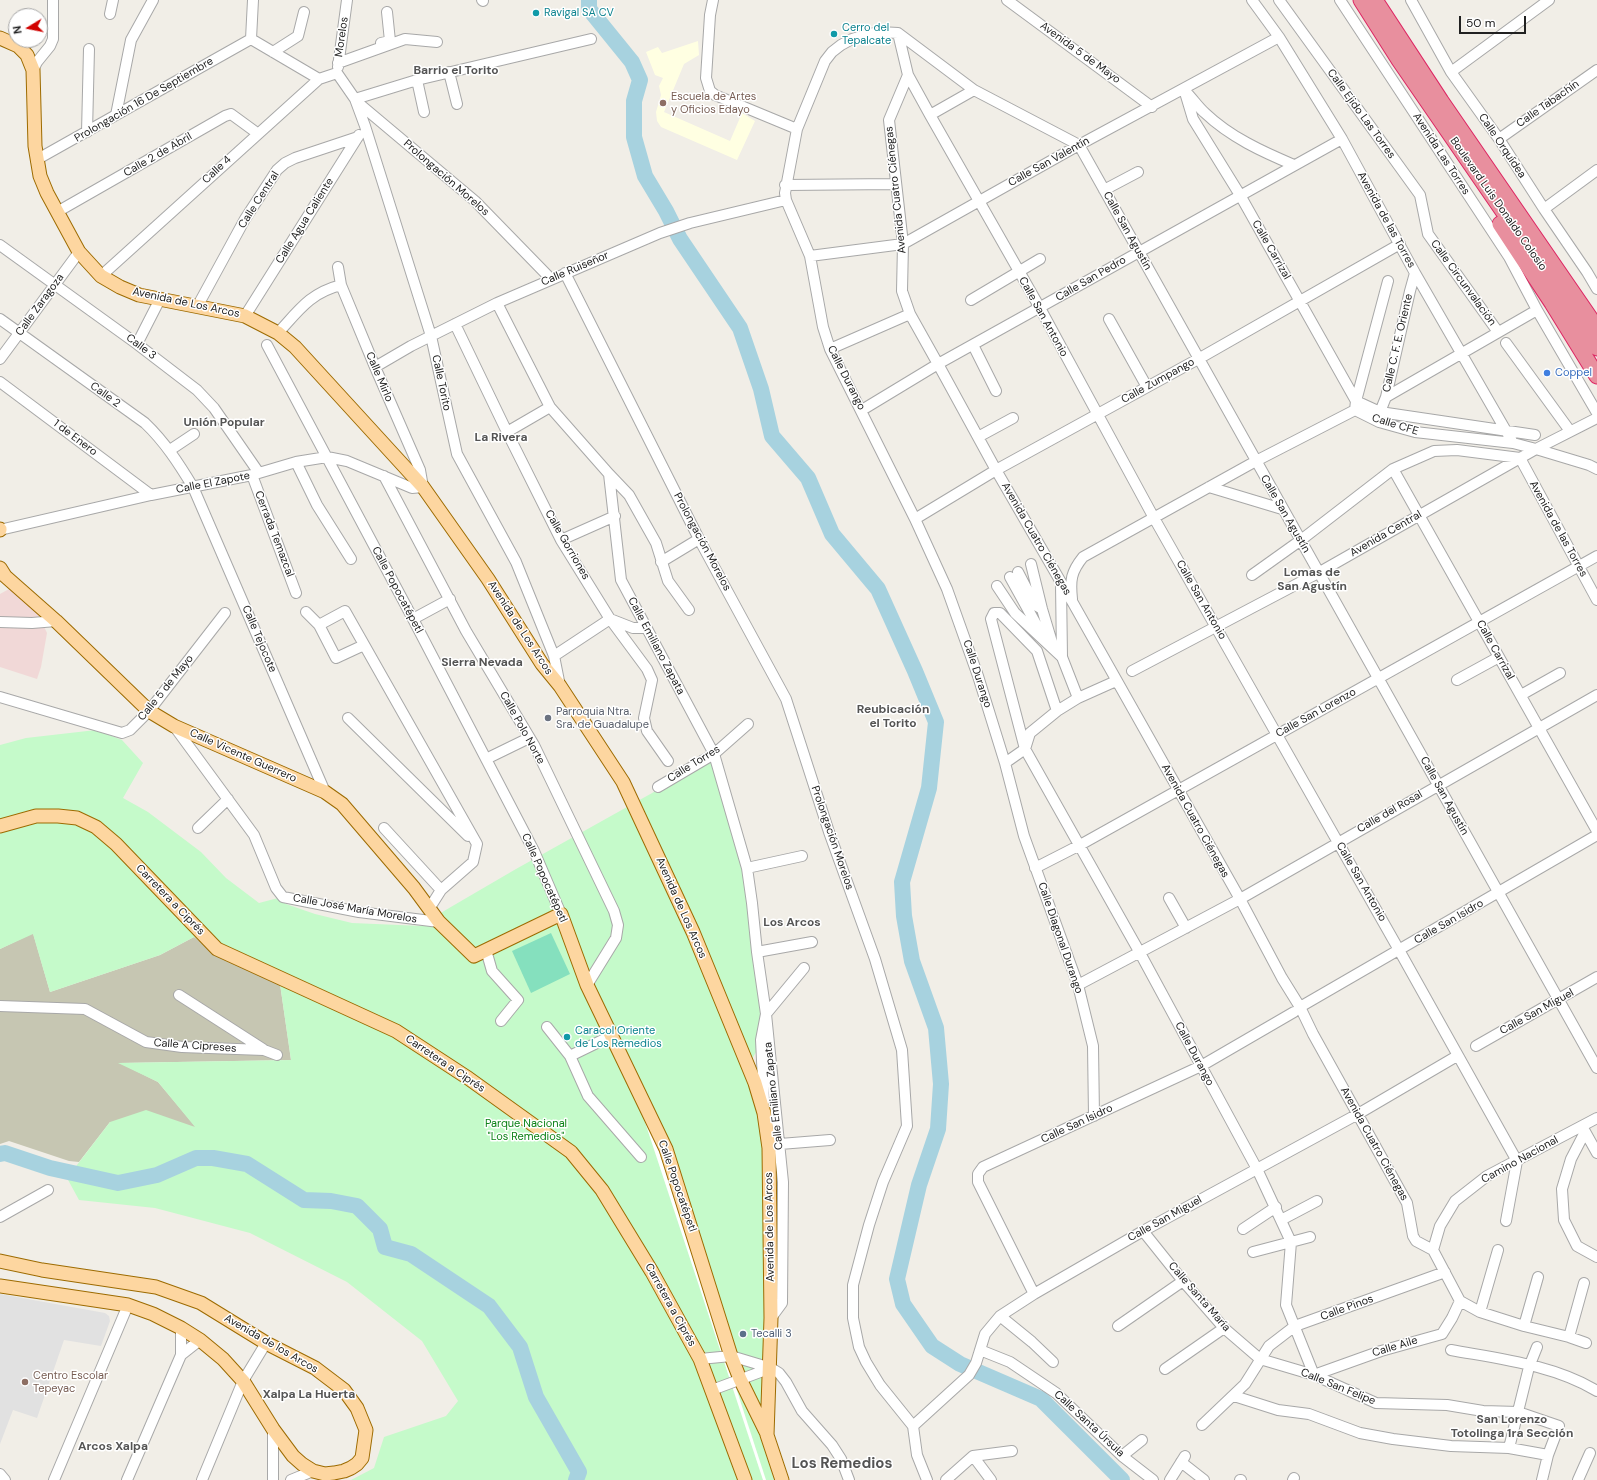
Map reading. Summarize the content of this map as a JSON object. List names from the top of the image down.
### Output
{
  "streets": {
    "highway": ["Boulevard Luis Donaldo Colosio"],
    "main road": [
      "Avenida de Los Arcos",
      "Calle Popocatépetl",
      "Calle Vicente Guerrero",
      "Carretera a Ciprés",
      "Avenida de los Arcos"
    ],
    "street": [
      "Morelos",
      "Avenida 5 de Mayo",
      "Prolongación 16 De Septiembre",
      "Calle Tabachín",
      "Calle Ejido Las Torres",
      "Calle Orquídea",
      "Avenida Las Torres",
      "Calle 2 de Abril",
      "Calle San Valentín",
      "Calle 4",
      "Prolongación Morelos",
      "Avenida Cuatro Ciénegas",
      "Calle Central",
      "Avenida de las Torres",
      "Calle Agua Caliente",
      "Calle San Agustín",
      "Calle Carrizal",
      "Calle Ruiseñor",
      "Calle San Pedro",
      "Calle Circunvalación",
      "Calle Zaragoza",
      "Calle San Antonio",
      "Calle C. F. E. Oriente",
      "Calle 3",
      "Calle Mirlo",
      "Calle Durango",
      "Calle Zumpango",
      "Calle Torito",
      "Calle 2",
      "Calle CFE",
      "1 de Enero",
      "Calle El Zapote",
      "Cerrada Temazcal",
      "Avenida Central",
      "Calle Gorriones",
      "Calle Tejocote",
      "Calle Emiliano Zapata",
      "Calle 5 de Mayo",
      "Calle San Lorenzo",
      "Calle Polo Norte",
      "Calle Torres",
      "Calle del Rosal",
      "Calle José María Morelos",
      "Calle San Isidro",
      "Calle Diagonal Durango",
      "Calle San Miguel",
      "Calle A Cipreses",
      "Camino Nacional",
      "Calle Santa María",
      "Calle Pinos",
      "Calle Aile",
      "Calle San Felipe",
      "Calle Santa Úrsula"
    ]
  },
  "crossings": [
    ["Morelos", "Calle 4"],
    ["Morelos", "Calle Torito"],
    ["Avenida 5 de Mayo", "Calle San Valentín"],
    ["Prolongación 16 De Septiembre", "Avenida de Los Arcos"],
    ["Calle Tabachín", "Calle Orquídea"],
    ["Calle Ejido Las Torres", "Calle Circunvalación"],
    ["Calle 2 de Abril", "Calle 4"],
    ["Calle 2 de Abril", "Avenida de Los Arcos"],
    ["Calle San Valentín", "Avenida Cuatro Ciénegas"],
    ["Calle San Valentín", "Avenida de las Torres"],
    ["Calle San Valentín", "Calle San Agustín"],
    ["Calle San Valentín", "Calle Carrizal"],
    ["Calle San Valentín", "Calle San Antonio"],
    ["Calle San Valentín", "Calle Durango"],
    ["Calle 4", "Avenida de Los Arcos"],
    ["Calle 4", "Calle Torito"],
    ["Prolongación Morelos", "Calle Ruiseñor"],
    ["Prolongación Morelos", "Calle Torito"],
    ["Prolongación Morelos", "Calle San Miguel"],
    ["Avenida Cuatro Ciénegas", "Calle San Pedro"],
    ["Avenida Cuatro Ciénegas", "Calle San Antonio"],
    ["Avenida Cuatro Ciénegas", "Calle Zumpango"],
    ["Avenida Cuatro Ciénegas", "Calle San Lorenzo"],
    ["Avenida Cuatro Ciénegas", "Calle del Rosal"],
    ["Avenida Cuatro Ciénegas", "Calle San Isidro"],
    ["Avenida Cuatro Ciénegas", "Calle San Miguel"],
    ["Avenida Cuatro Ciénegas", "Camino Nacional"],
    ["Calle Central", "Calle Agua Caliente"],
    ["Calle Central", "Avenida de Los Arcos"],
    ["Avenida de las Torres", "Calle San Pedro"],
    ["Avenida de las Torres", "Calle C. F. E. Oriente"],
    ["Avenida de las Torres", "Calle Zumpango"],
    ["Avenida de las Torres", "Calle CFE"],
    ["Avenida de las Torres", "Avenida Central"],
    ["Avenida de las Torres", "Calle San Lorenzo"],
    ["Calle Agua Caliente", "Avenida de Los Arcos"],
    ["Calle Agua Caliente", "Calle Torito"],
    ["Calle San Agustín", "Calle San Pedro"],
    ["Calle San Agustín", "Calle Zumpango"],
    ["Calle San Agustín", "Avenida Central"],
    ["Calle San Agustín", "Calle San Lorenzo"],
    ["Calle San Agustín", "Calle del Rosal"],
    ["Calle San Agustín", "Calle San Isidro"],
    ["Calle San Agustín", "Calle San Miguel"],
    ["Calle Carrizal", "Calle San Pedro"],
    ["Calle Carrizal", "Calle Zumpango"],
    ["Calle Carrizal", "Calle CFE"],
    ["Calle Carrizal", "Avenida Central"],
    ["Calle Carrizal", "Calle San Lorenzo"],
    ["Calle Carrizal", "Calle del Rosal"],
    ["Calle Ruiseñor", "Calle Mirlo"],
    ["Calle Ruiseñor", "Calle Durango"],
    ["Calle Ruiseñor", "Calle Torito"],
    ["Calle Ruiseñor", "Calle Gorriones"],
    ["Calle San Pedro", "Calle San Antonio"],
    ["Calle San Pedro", "Calle Durango"],
    ["Avenida de Los Arcos", "Calle Zaragoza"],
    ["Avenida de Los Arcos", "Calle Mirlo"],
    ["Avenida de Los Arcos", "Calle Torito"],
    ["Avenida de Los Arcos", "Calle El Zapote"],
    ["Avenida de Los Arcos", "Calle Popocatépetl"],
    ["Avenida de Los Arcos", "Calle Emiliano Zapata"],
    ["Calle Zaragoza", "Calle 3"],
    ["Calle Zaragoza", "Calle 2"],
    ["Calle San Antonio", "Calle Durango"],
    ["Calle San Antonio", "Calle Zumpango"],
    ["Calle San Antonio", "Avenida Central"],
    ["Calle San Antonio", "Calle San Lorenzo"],
    ["Calle San Antonio", "Calle del Rosal"],
    ["Calle San Antonio", "Calle San Isidro"],
    ["Calle San Antonio", "Calle San Miguel"],
    ["Calle San Antonio", "Camino Nacional"],
    ["Calle C. F. E. Oriente", "Calle CFE"],
    ["Calle 3", "Calle El Zapote"],
    ["Calle 3", "Cerrada Temazcal"],
    ["Calle Mirlo", "Calle El Zapote"],
    ["Calle Durango", "Calle Zumpango"],
    ["Calle Durango", "Calle San Lorenzo"],
    ["Calle Durango", "Calle del Rosal"],
    ["Calle Durango", "Calle San Isidro"],
    ["Calle Durango", "Calle Diagonal Durango"],
    ["Calle Durango", "Calle San Miguel"],
    ["Calle Durango", "Calle Pinos"],
    ["Calle Durango", "Calle Aile"],
    ["Calle Durango", "Calle San Felipe"],
    ["Calle 2", "Calle El Zapote"],
    ["Calle 2", "Calle Tejocote"],
    ["Calle CFE", "Avenida Central"],
    ["1 de Enero", "Calle El Zapote"],
    ["Calle El Zapote", "Cerrada Temazcal"],
    ["Calle El Zapote", "Calle Popocatépetl"],
    ["Calle El Zapote", "Calle Tejocote"],
    ["Calle El Zapote", "Calle Polo Norte"],
    ["Calle Popocatépetl", "Calle Polo Norte"],
    ["Calle Tejocote", "Calle Vicente Guerrero"],
    ["Calle Emiliano Zapata", "Calle Torres"],
    ["Calle 5 de Mayo", "Calle Vicente Guerrero"],
    ["Calle San Lorenzo", "Calle Diagonal Durango"],
    ["Calle Vicente Guerrero", "Calle José María Morelos"],
    ["Calle del Rosal", "Calle Diagonal Durango"],
    ["Calle San Isidro", "Calle Diagonal Durango"],
    ["Calle San Isidro", "Calle San Miguel"],
    ["Calle San Miguel", "Calle Santa María"],
    ["Calle San Miguel", "Calle Santa Úrsula"],
    ["Calle Santa María", "Calle Pinos"],
    ["Calle Santa María", "Calle San Felipe"],
    ["Calle Pinos", "Calle San Felipe"],
    ["Calle Aile", "Calle San Felipe"]
  ],
  "districts": [
    "Barrio el Torito",
    "Unión Popular",
    "La Rivera",
    "Lomas de San Agustín",
    "Sierra Nevada",
    "Reubicación el Torito",
    "Los Arcos",
    "Xalpa La Huerta",
    "San Lorenzo Totolinga 1ra Sección",
    "Arcos Xalpa",
    "Los Remedios"
  ],
  "parks": ["Parque Nacional \"Los Remedios\""],
  "places": [
    "Ravigal SA CV",
    "Cerro del Tepalcate",
    "Escuela de Artes y Oficios Edayo",
    "Coppel",
    "Parroquia Ntra. Sra. de Guadalupe",
    "Caracol Oriente de Los Remedios",
    "Tecalli 3",
    "Centro Escolar Tepeyac"
  ],
  "scale_bar": "50 m",
  "north": "left"
}
